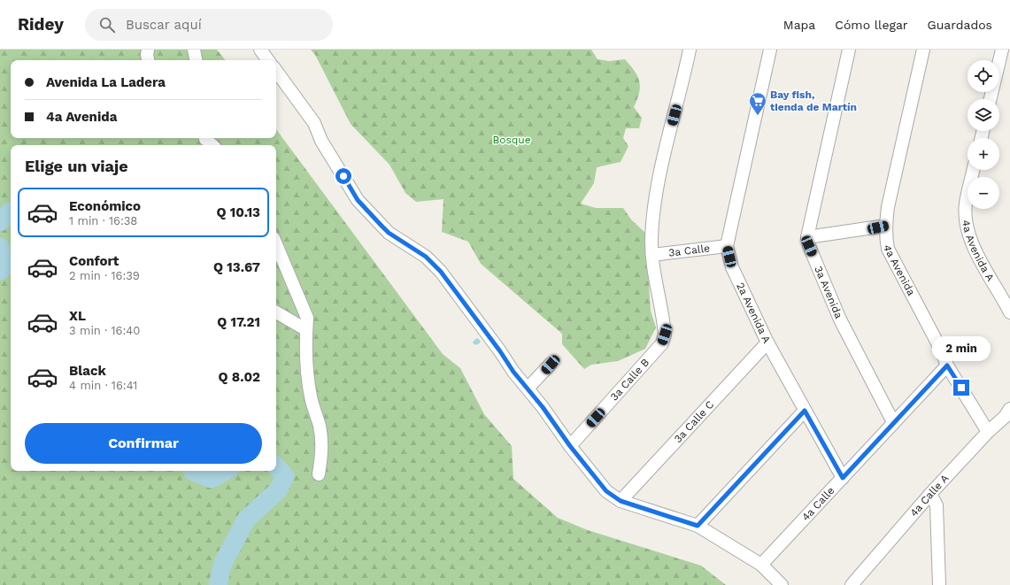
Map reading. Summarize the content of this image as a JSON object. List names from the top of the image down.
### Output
{
  "streets": {
    "street": [
      "3a Calle",
      "4a Avenida A",
      "4a Avenida",
      "3a Avenida",
      "2a Avenida A",
      "3a Calle B",
      "3a Calle C",
      "4a Calle A",
      "4a Calle"
    ]
  },
  "crossings": [
    ["3a Calle", "2a Avenida A"],
    ["3a Calle", "3a Calle B"],
    ["4a Avenida", "4a Calle A"],
    ["4a Avenida", "4a Calle"],
    ["3a Avenida", "4a Calle"],
    ["2a Avenida A", "3a Calle C"],
    ["2a Avenida A", "4a Calle"]
  ],
  "parks": ["Bosque"],
  "places": {
    "supermarket": ["Bay fish, tienda de Martín"]
  },
  "page": {
    "header": "Ridey",
    "search": "Buscar aquí",
    "nav": ["Mapa", "Cómo llegar", "Guardados"],
    "map_buttons": ["+", "−"],
    "banner": ["Avenida La Ladera", "4a Avenida"],
    "heading": "Elige un viaje",
    "list": [
      {
        "name": "Económico",
        "note": "1 min · 16:38",
        "value": "Q 10.13"
      },
      {
        "name": "Confort",
        "note": "2 min · 16:39",
        "value": "Q 13.67"
      },
      {
        "name": "XL",
        "note": "3 min · 16:40",
        "value": "Q 17.21"
      },
      {
        "name": "Black",
        "note": "4 min · 16:41",
        "value": "Q 8.02"
      }
    ],
    "bubble": "2 min",
    "buttons": "Confirmar"
  }
}
